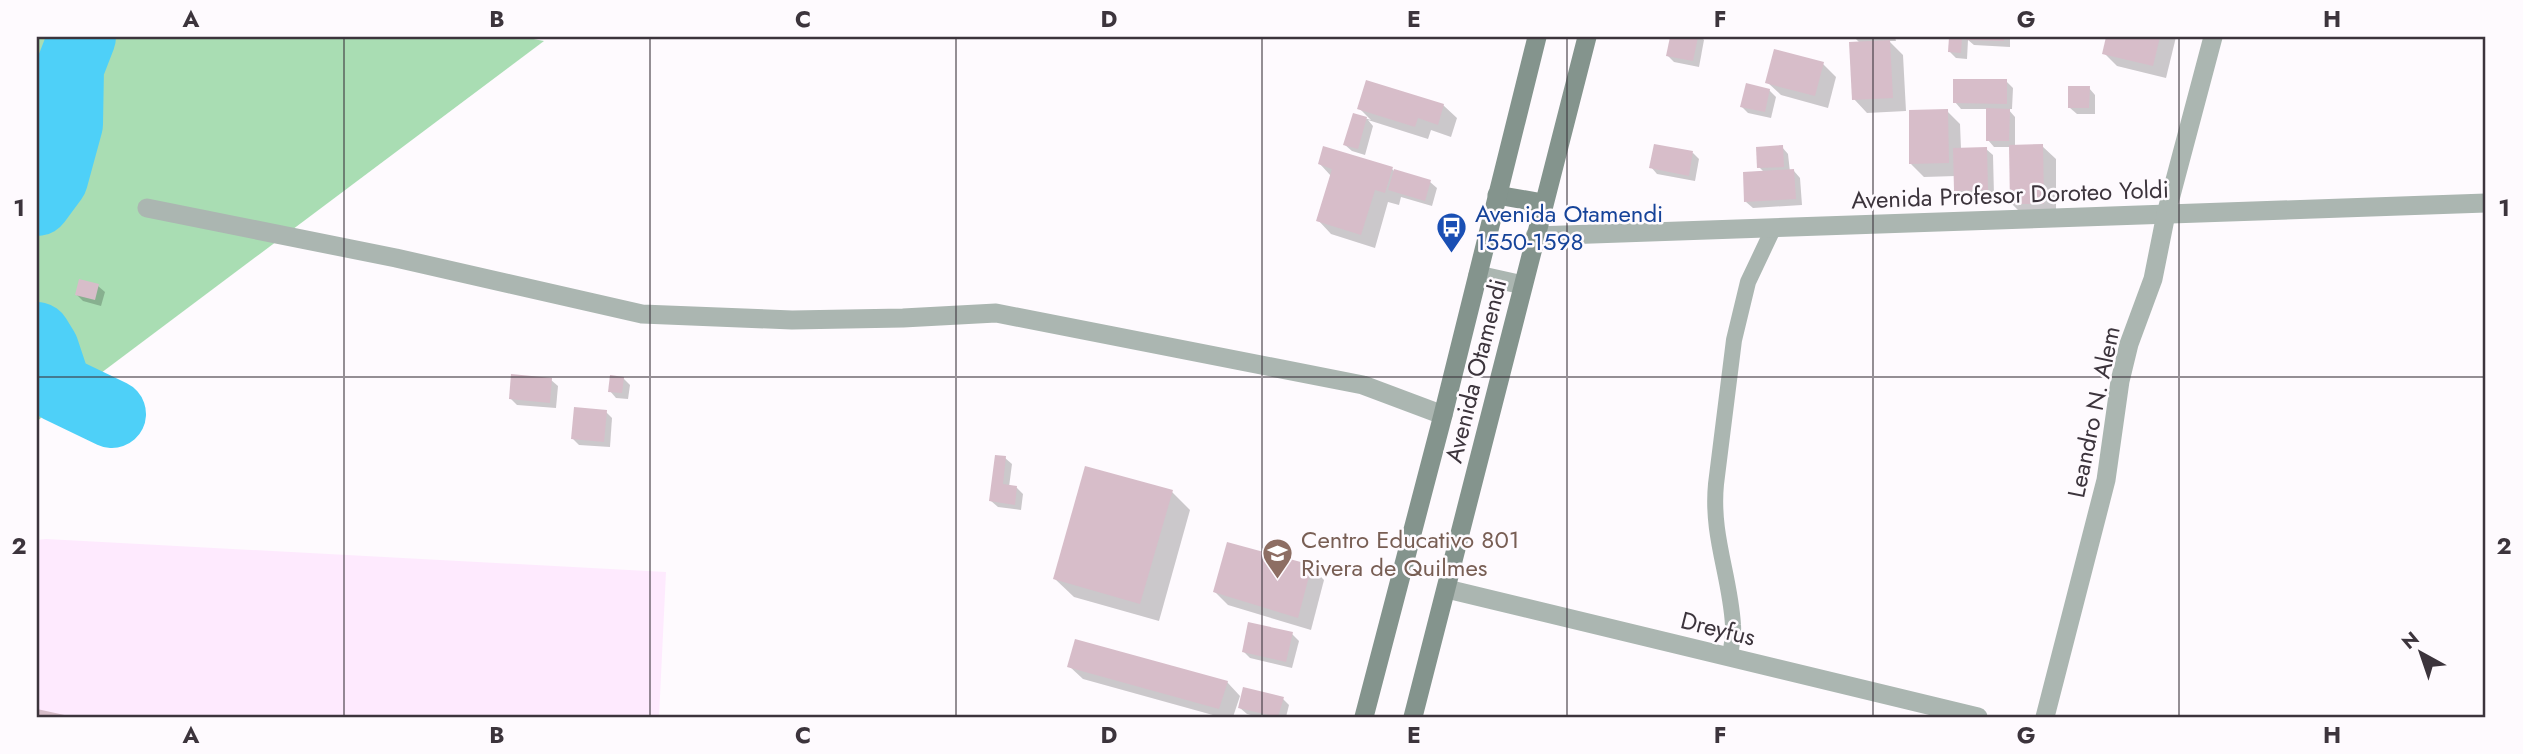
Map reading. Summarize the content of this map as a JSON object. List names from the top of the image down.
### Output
{
  "streets": {
    "main road": ["Avenida Otamendi"],
    "street": ["Avenida Profesor Doroteo Yoldi", "Leandro N. Alem", "Dreyfus"]
  },
  "crossings": [
    ["Avenida Profesor Doroteo Yoldi", "Avenida Otamendi"],
    ["Avenida Profesor Doroteo Yoldi", "Leandro N. Alem"],
    ["Avenida Otamendi", "Dreyfus"]
  ],
  "places": {
    "bus stop": ["Avenida Otamendi 1550-1598"],
    "school or university": ["Centro Educativo 801 Rivera de Quilmes"]
  },
  "north": "top left",
  "grid": {
    "columns": [
      "A",
      "B",
      "C",
      "D",
      "E",
      "F",
      "G",
      "H"
    ],
    "rows": ["1", "2"]
  }
}
